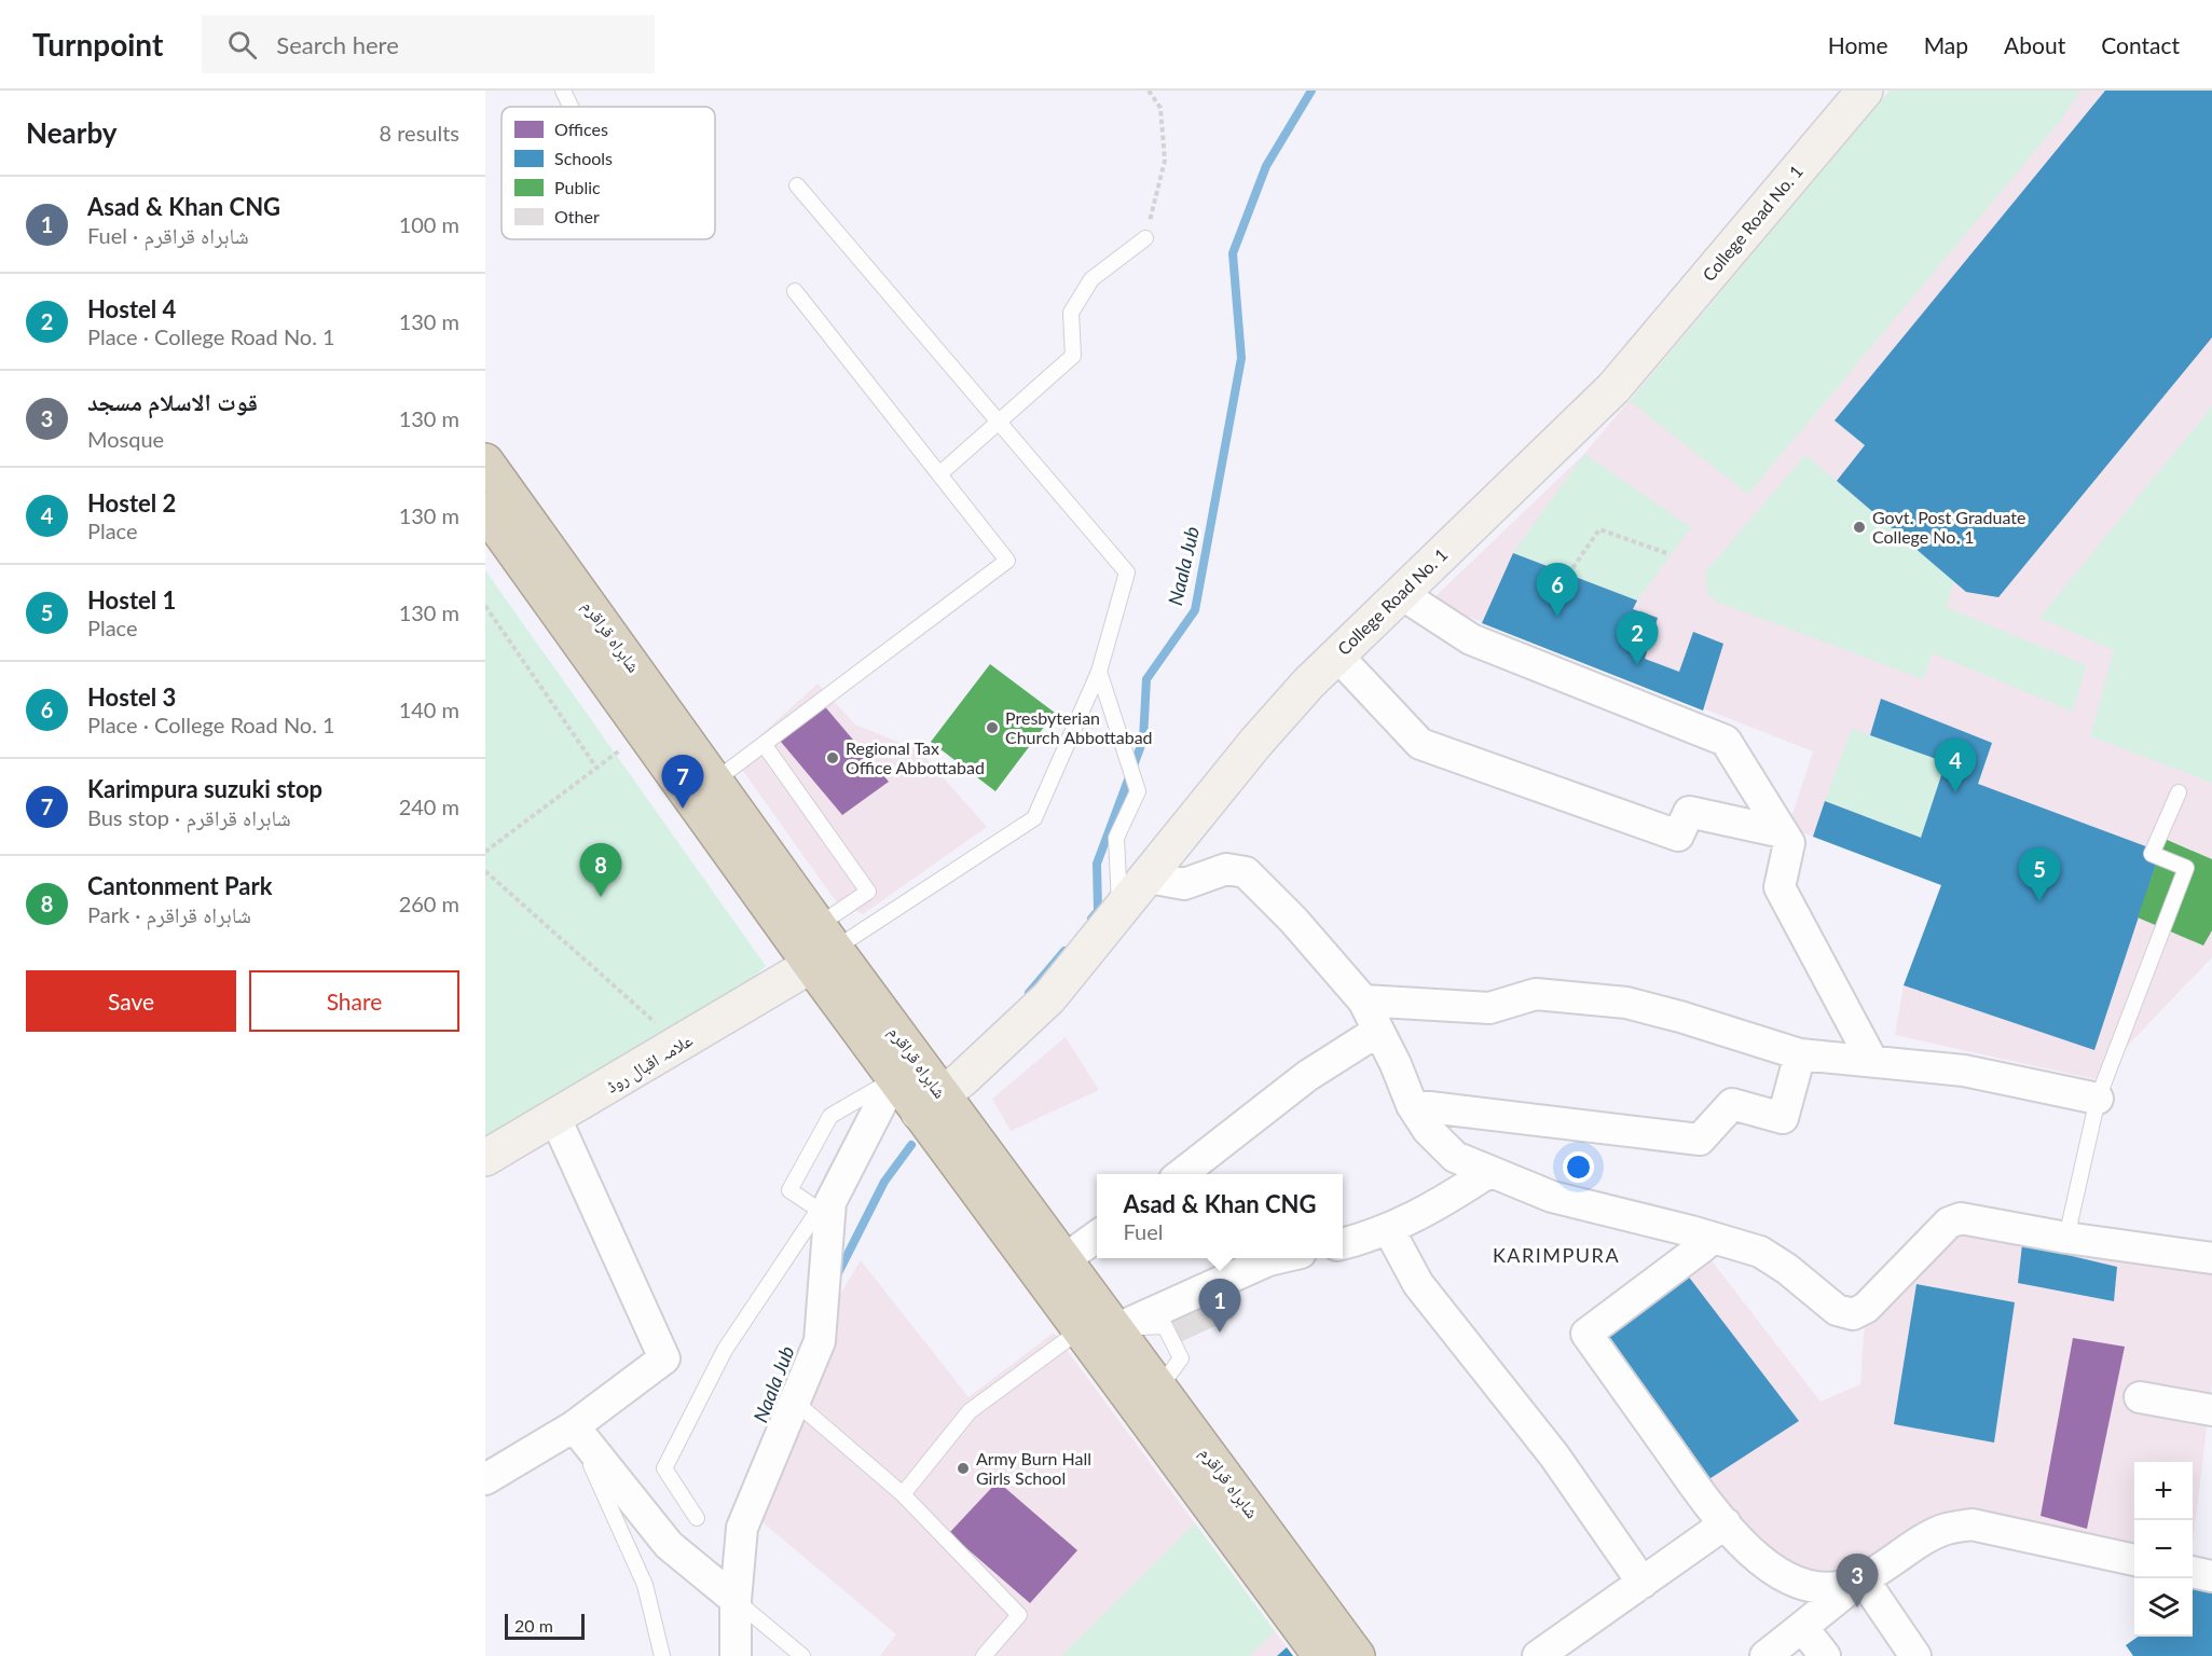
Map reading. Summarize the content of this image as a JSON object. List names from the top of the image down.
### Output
{
  "streets": {
    "highway": ["شاہراہ قراقرم"],
    "main road": ["College Road No. 1", "علامہ اقبال روڈ"]
  },
  "crossings": [
    ["College Road No. 1", "شاہراہ قراقرم"],
    ["شاہراہ قراقرم", "علامہ اقبال روڈ"]
  ],
  "districts": ["KARIMPURA"],
  "water": ["Naala Jub"],
  "places": [
    "Govt. Post Graduate College No. 1",
    "Presbyterian Church Abbottabad",
    "Regional Tax Office Abbottabad",
    "Army Burn Hall Girls School"
  ],
  "legend": [
    "Offices",
    "Schools",
    "Public",
    "Other"
  ],
  "scale_bar": "20 m",
  "page": {
    "header": "Turnpoint",
    "search": "Search here",
    "nav": [
      "Home",
      "Map",
      "About",
      "Contact"
    ],
    "heading": ["Nearby", "8 results"],
    "list": [
      {
        "mark": "1",
        "name": "Asad & Khan CNG",
        "note": "Fuel · شاہراہ قراقرم",
        "value": "100 m"
      },
      {
        "mark": "2",
        "name": "Hostel 4",
        "note": "Place · College Road No. 1",
        "value": "130 m"
      },
      {
        "mark": "3",
        "name": "قوت الاسلام مسجد",
        "note": "Mosque",
        "value": "130 m"
      },
      {
        "mark": "4",
        "name": "Hostel 2",
        "note": "Place",
        "value": "130 m"
      },
      {
        "mark": "5",
        "name": "Hostel 1",
        "note": "Place",
        "value": "130 m"
      },
      {
        "mark": "6",
        "name": "Hostel 3",
        "note": "Place · College Road No. 1",
        "value": "140 m"
      },
      {
        "mark": "7",
        "name": "Karimpura suzuki stop",
        "note": "Bus stop · شاہراہ قراقرم",
        "value": "240 m"
      },
      {
        "mark": "8",
        "name": "Cantonment Park",
        "note": "Park · شاہراہ قراقرم",
        "value": "260 m"
      }
    ],
    "pins": [
      "6",
      "2",
      "4",
      "7",
      "8",
      "5",
      "1",
      "3"
    ],
    "buttons": ["Save", "Share"],
    "popup": ["Asad & Khan CNG", "Fuel"],
    "map_buttons": ["+", "−"],
    "scale": "20 m"
  }
}
